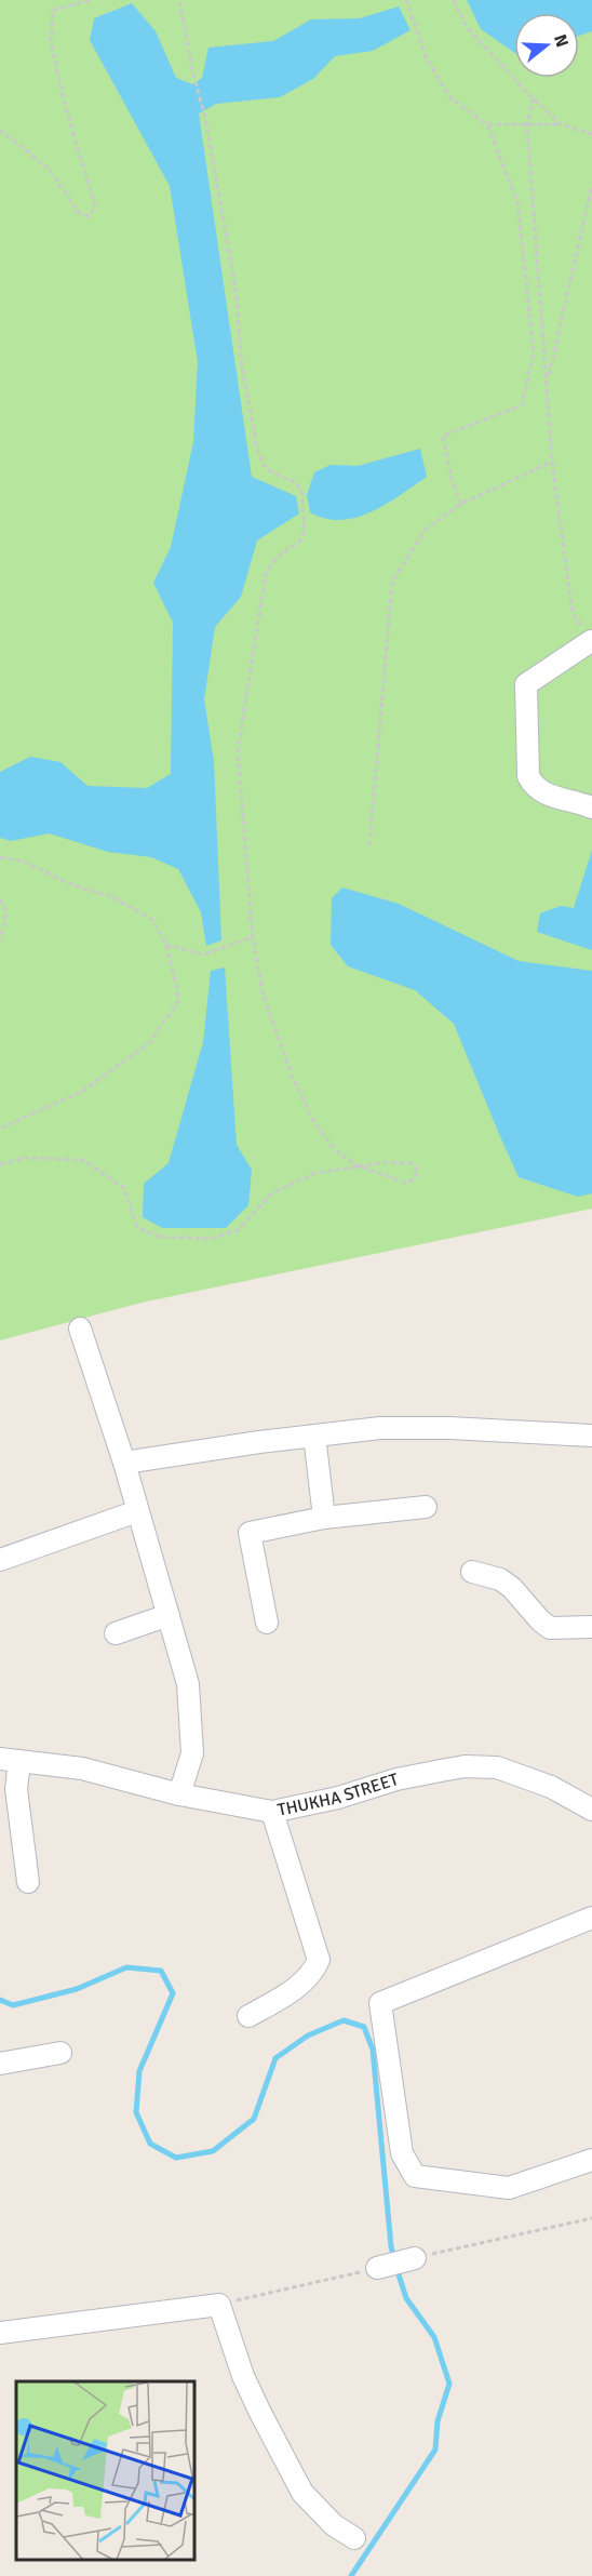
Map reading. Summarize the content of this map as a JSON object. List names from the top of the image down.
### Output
{
  "streets": {
    "street": ["THUKHA STREET"]
  },
  "north": "right"
}
